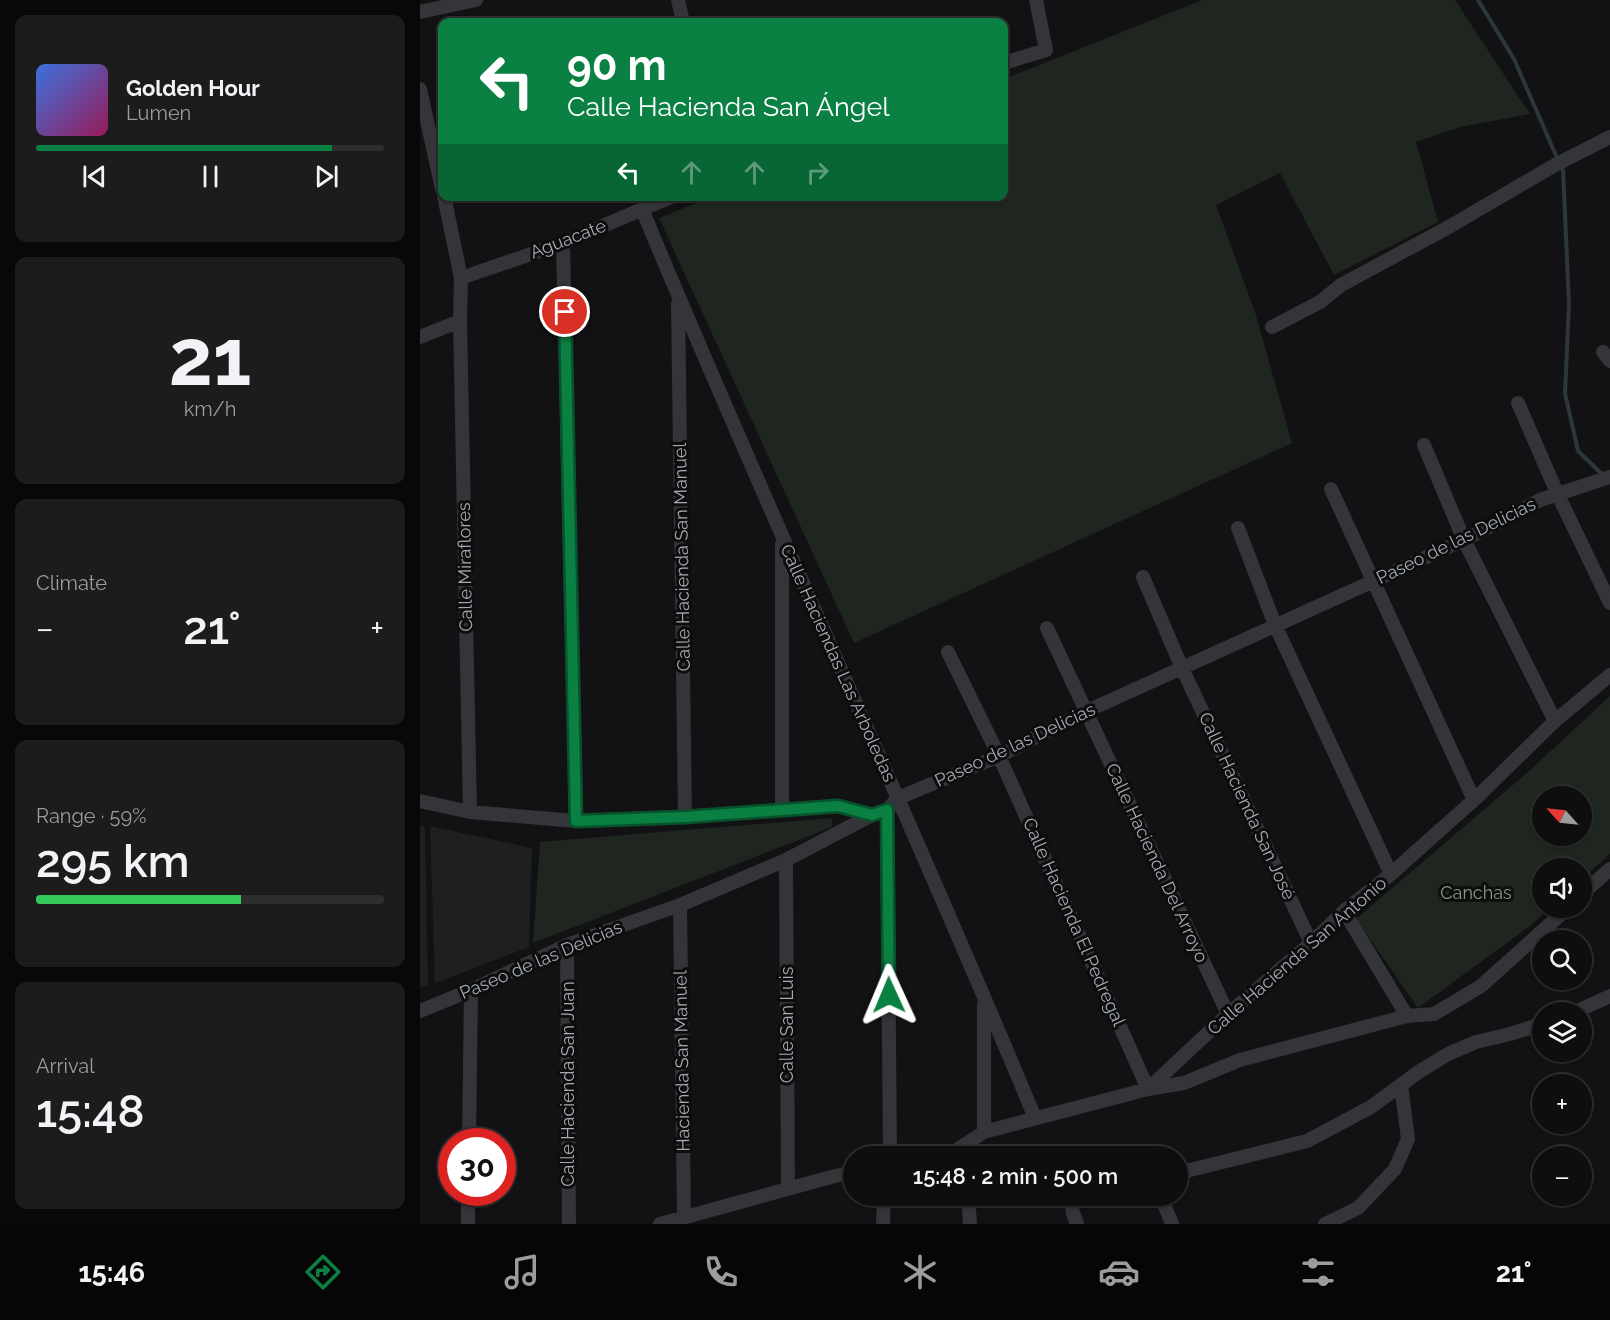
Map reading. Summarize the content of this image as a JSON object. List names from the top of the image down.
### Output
{
  "streets": {
    "street": [
      "Aguacate",
      "Paseo de las Delicias",
      "Calle Hacienda San Manuel",
      "Calle Miraflores",
      "Calle Haciendas Las Arboledas",
      "Calle Hacienda San José",
      "Calle Hacienda Del Arroyo",
      "Calle Hacienda El Pedregal",
      "Calle Hacienda San Antonio",
      "Calle San Luis",
      "Hacienda San Manuel",
      "Calle Hacienda San Juan"
    ]
  },
  "crossings": [
    ["Aguacate", "Calle Miraflores"],
    ["Aguacate", "Calle Haciendas Las Arboledas"],
    ["Paseo de las Delicias", "Calle Haciendas Las Arboledas"],
    ["Paseo de las Delicias", "Calle Hacienda San José"],
    ["Paseo de las Delicias", "Calle Hacienda Del Arroyo"],
    ["Paseo de las Delicias", "Calle Hacienda El Pedregal"],
    ["Paseo de las Delicias", "Calle San Luis"],
    ["Paseo de las Delicias", "Hacienda San Manuel"],
    ["Paseo de las Delicias", "Calle Hacienda San Juan"],
    ["Calle Hacienda San Manuel", "Calle Haciendas Las Arboledas"],
    ["Calle Haciendas Las Arboledas", "Calle Hacienda San Antonio"],
    ["Calle Hacienda San José", "Calle Hacienda San Antonio"],
    ["Calle Hacienda Del Arroyo", "Calle Hacienda San Antonio"],
    ["Calle Hacienda El Pedregal", "Calle Hacienda San Antonio"]
  ],
  "parks": ["Canchas"],
  "north": "top left",
  "page": {
    "turn": ["90 m", "Calle Hacienda San Ángel"],
    "song": ["Golden Hour", "Lumen"],
    "tile": [
      ["21", "km/h"],
      "Climate",
      ["Range · 59%", "295 km"],
      ["Arrival", "15:48"]
    ],
    "heat": ["−", "21°", "+"],
    "map_buttons": ["+", "−"],
    "limit": "30",
    "trip": "15:48 · 2 min · 500 m",
    "tabs": ["15:46", "21°"]
  }
}
